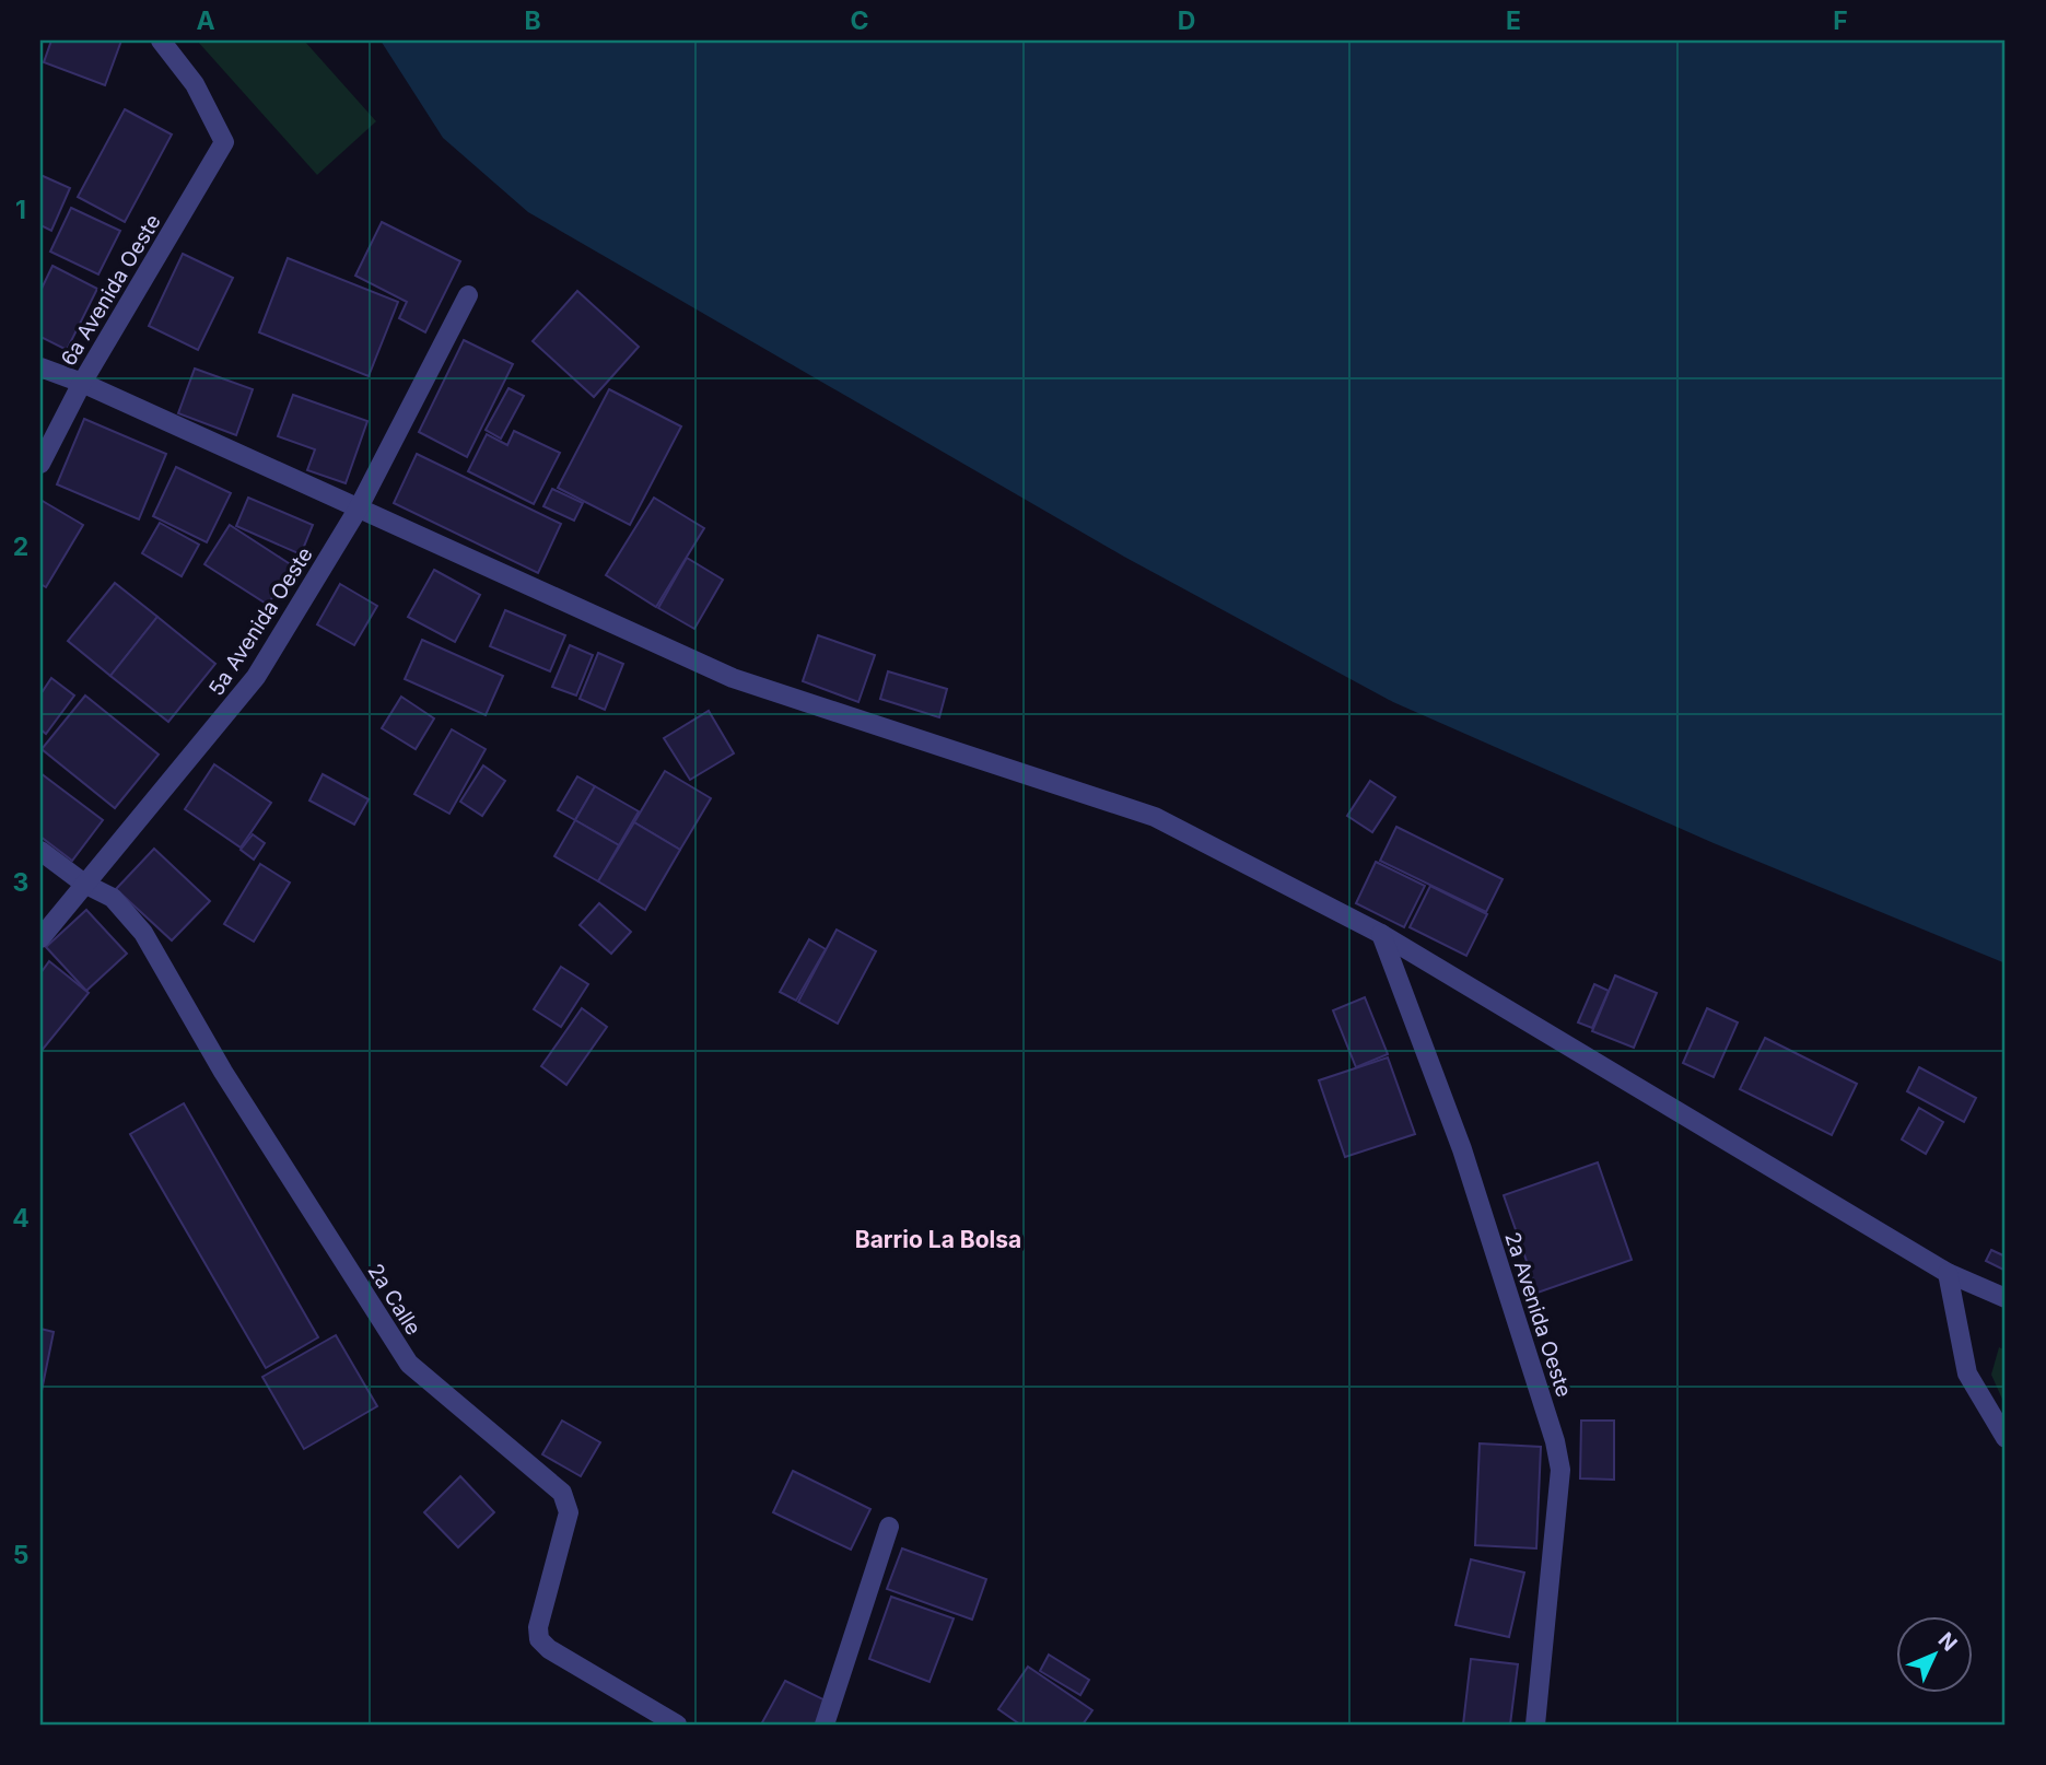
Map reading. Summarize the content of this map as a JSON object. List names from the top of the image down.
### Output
{
  "streets": {
    "street": [
      "6a Avenida Oeste",
      "5a Avenida Oeste",
      "2a Calle",
      "2a Avenida Oeste"
    ]
  },
  "crossings": [
    ["5a Avenida Oeste", "2a Calle"]
  ],
  "districts": ["Barrio La Bolsa"],
  "north": "top right",
  "grid": {
    "columns": [
      "A",
      "B",
      "C",
      "D",
      "E",
      "F"
    ],
    "rows": [
      "1",
      "2",
      "3",
      "4",
      "5"
    ]
  }
}
